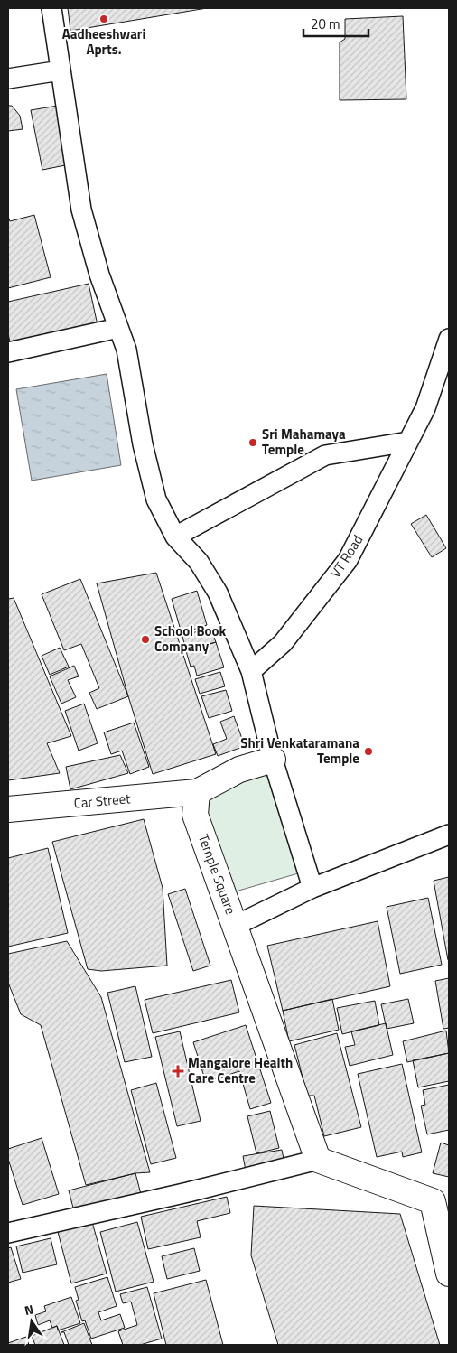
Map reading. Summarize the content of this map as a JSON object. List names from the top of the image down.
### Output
{
  "streets": {
    "street": ["VT Road", "Car Street", "Temple Square"]
  },
  "crossings": [
    ["Car Street", "Temple Square"]
  ],
  "places": {
    "other": [
      "Aadheeshwari Aprts.",
      "Sri Mahamaya Temple",
      "School Book Company",
      "Shri Venkataramana Temple"
    ],
    "health": ["Mangalore Health Care Centre"]
  },
  "scale_bar": "20 m",
  "north": "top"
}
